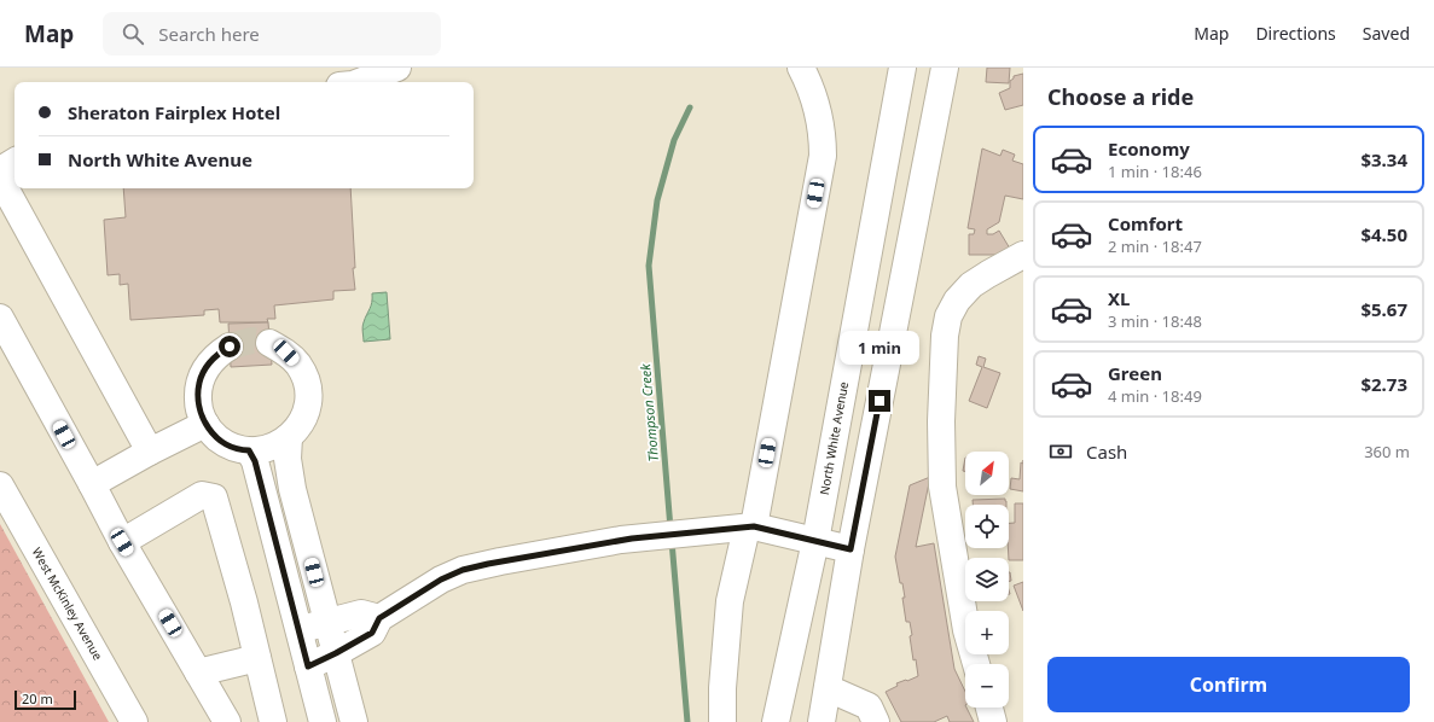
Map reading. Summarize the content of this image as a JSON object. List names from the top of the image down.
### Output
{
  "streets": {
    "main road": ["North White Avenue", "West McKinley Avenue"]
  },
  "water": ["Thompson Creek"],
  "scale_bar": "20 m",
  "north": "top right",
  "page": {
    "header": "Map",
    "search": "Search here",
    "nav": ["Map", "Directions", "Saved"],
    "heading": "Choose a ride",
    "banner": ["Sheraton Fairplex Hotel", "North White Avenue"],
    "list": [
      {
        "name": "Economy",
        "note": "1 min · 18:46",
        "value": "$3.34"
      },
      {
        "name": "Comfort",
        "note": "2 min · 18:47",
        "value": "$4.50"
      },
      {
        "name": "XL",
        "note": "3 min · 18:48",
        "value": "$5.67"
      },
      {
        "name": "Green",
        "note": "4 min · 18:49",
        "value": "$2.73"
      }
    ],
    "bubble": "1 min",
    "pay": ["Cash", "360 m"],
    "map_buttons": ["+", "−"],
    "buttons": "Confirm",
    "scale": "20 m"
  }
}
